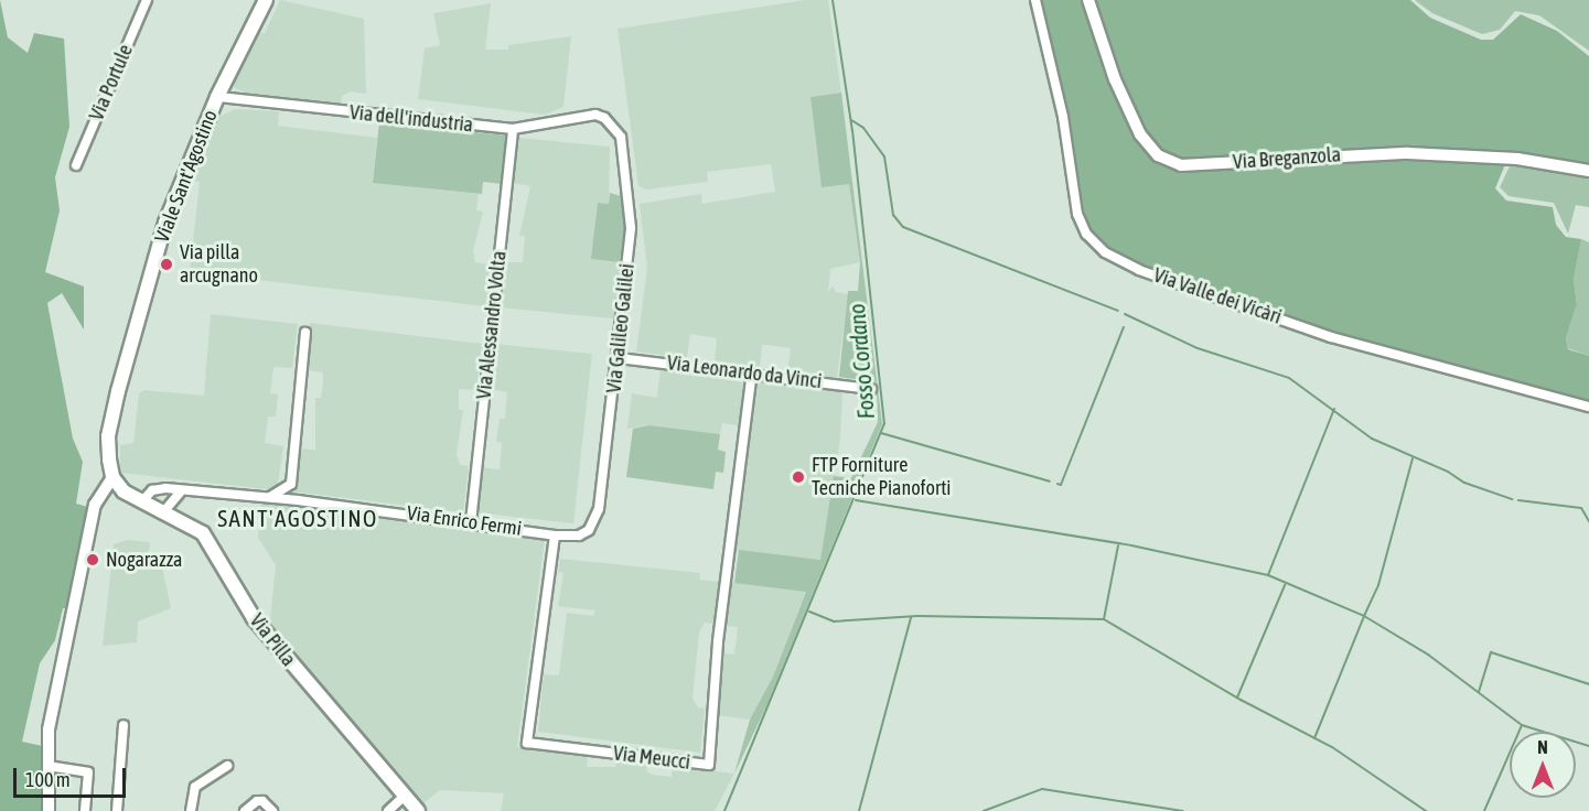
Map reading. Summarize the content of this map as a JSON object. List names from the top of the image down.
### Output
{
  "streets": {
    "main road": ["Viale Sant'Agostino", "Via Pilla"],
    "street": [
      "Via Portule",
      "Via dell'industria",
      "Via Breganzola",
      "Via Valle dei Vicàri",
      "Via Alessandro Volta",
      "Via Galileo Galilei",
      "Via Leonardo da Vinci",
      "Via Enrico Fermi",
      "Via Meucci"
    ]
  },
  "crossings": [
    ["Via dell'industria", "Viale Sant'Agostino"],
    ["Via dell'industria", "Via Alessandro Volta"],
    ["Via dell'industria", "Via Galileo Galilei"],
    ["Viale Sant'Agostino", "Via Pilla"],
    ["Via Alessandro Volta", "Via Enrico Fermi"],
    ["Via Galileo Galilei", "Via Leonardo da Vinci"],
    ["Via Galileo Galilei", "Via Enrico Fermi"],
    ["Via Leonardo da Vinci", "Via Meucci"],
    ["Via Enrico Fermi", "Via Pilla"],
    ["Via Enrico Fermi", "Via Meucci"]
  ],
  "districts": ["SANT'AGOSTINO"],
  "water": ["Fosso Cordano"],
  "places": ["Via pilla arcugnano", "FTP Forniture Tecniche Pianoforti", "Nogarazza"],
  "scale_bar": "100 m",
  "north": "top"
}
